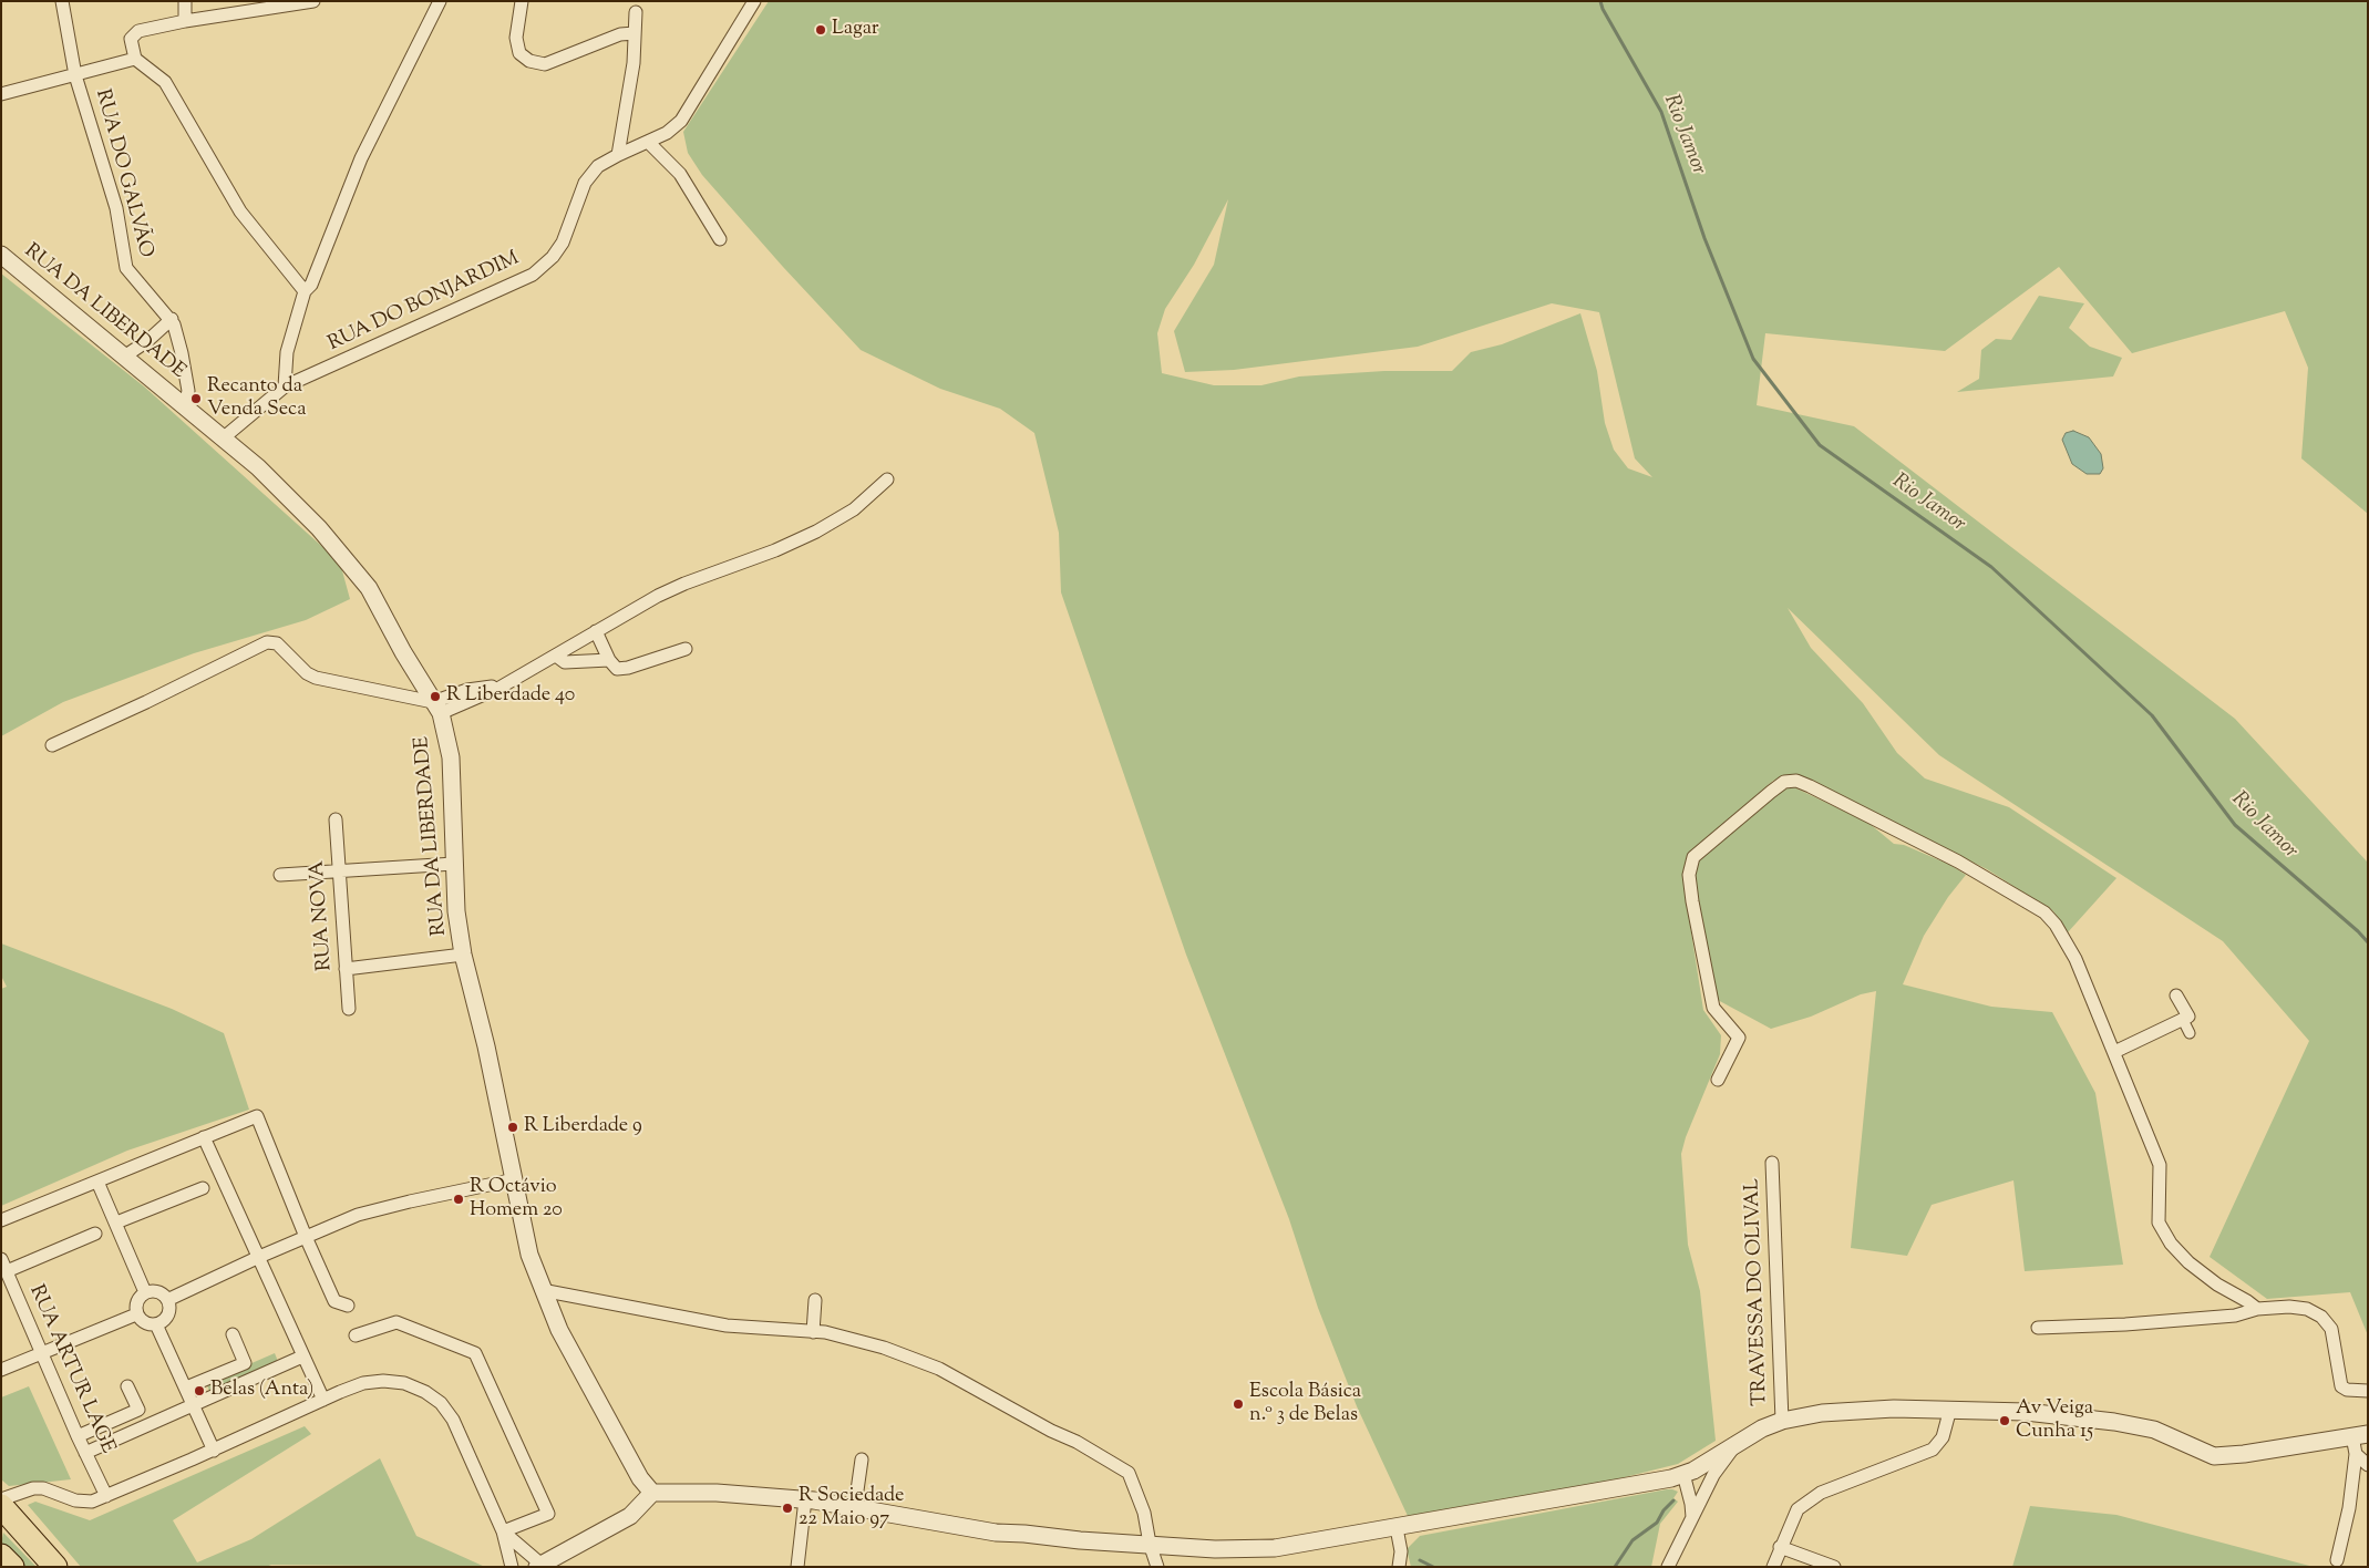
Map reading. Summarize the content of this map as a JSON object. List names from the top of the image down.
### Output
{
  "streets": {
    "street": [
      "RUA DO GALVÃO",
      "RUA DO BONJARDIM",
      "RUA DA LIBERDADE",
      "RUA NOVA",
      "TRAVESSA DO OLIVAL",
      "RUA ARTUR LAGE"
    ]
  },
  "crossings": [
    ["RUA DO GALVÃO", "RUA DA LIBERDADE"],
    ["RUA DO BONJARDIM", "RUA DA LIBERDADE"]
  ],
  "water": ["Rio Jamor"],
  "places": [
    "Lagar",
    "Recanto da Venda Seca",
    "R Liberdade 40",
    "R Liberdade 9",
    "R Octávio Homem 20",
    "Belas (Anta)",
    "Escola Básica n.º 3 de Belas",
    "Av Veiga Cunha 15",
    "R Sociedade 22 Maio 97"
  ]
}
